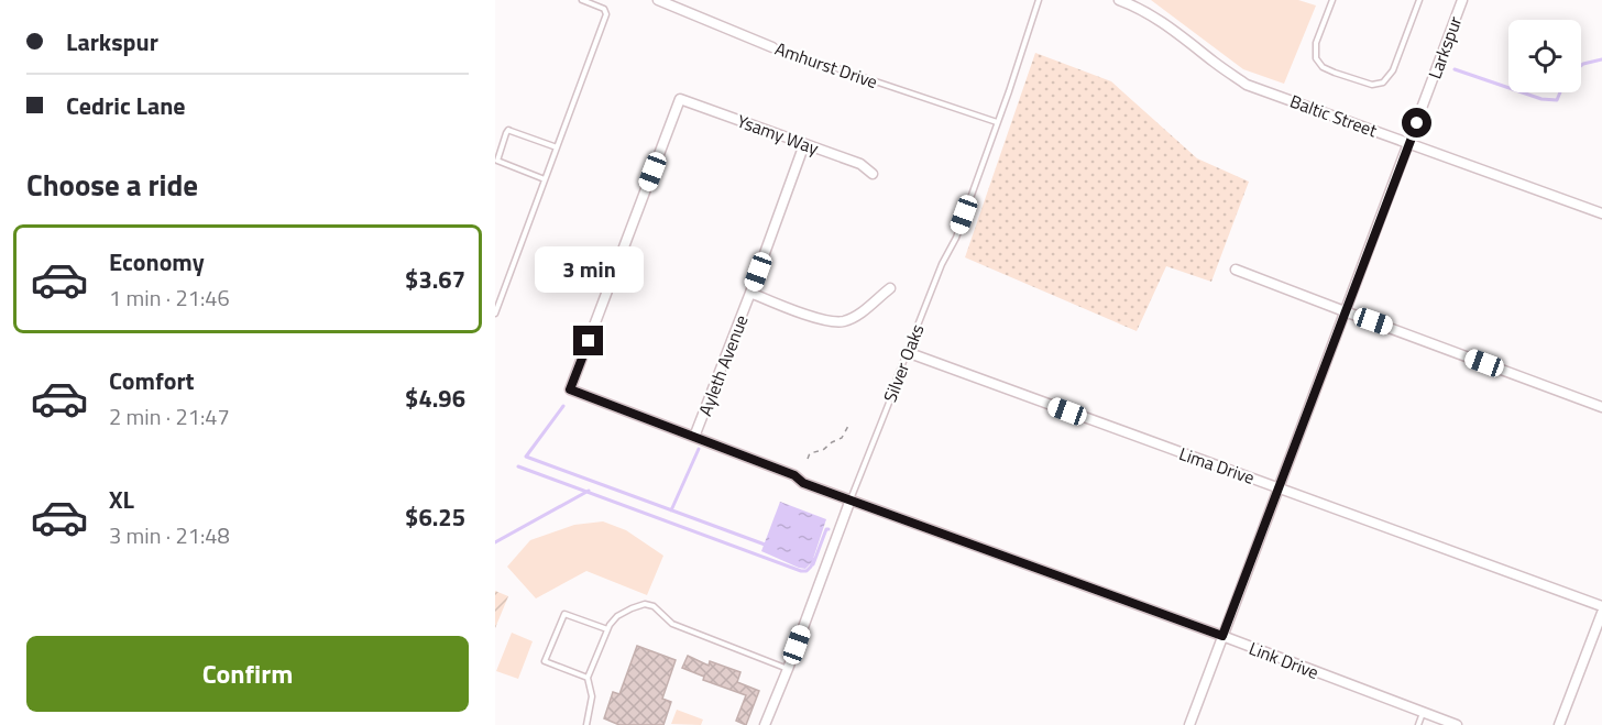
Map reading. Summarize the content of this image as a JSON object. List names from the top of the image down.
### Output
{
  "streets": {
    "street": [
      "Larkspur",
      "Amhurst Drive",
      "Baltic Street",
      "Ysamy Way",
      "Silver Oaks",
      "Ayleth Avenue",
      "Lima Drive",
      "Link Drive"
    ]
  },
  "crossings": [
    ["Larkspur", "Baltic Street"],
    ["Larkspur", "Lima Drive"],
    ["Larkspur", "Link Drive"],
    ["Amhurst Drive", "Silver Oaks"],
    ["Ysamy Way", "Ayleth Avenue"],
    ["Ysamy Way", "Link Drive"],
    ["Silver Oaks", "Lima Drive"],
    ["Silver Oaks", "Link Drive"],
    ["Ayleth Avenue", "Link Drive"]
  ],
  "page": {
    "banner": ["Larkspur", "Cedric Lane"],
    "heading": "Choose a ride",
    "list": [
      {
        "name": "Economy",
        "note": "1 min · 21:46",
        "value": "$3.67"
      },
      {
        "name": "Comfort",
        "note": "2 min · 21:47",
        "value": "$4.96"
      },
      {
        "name": "XL",
        "note": "3 min · 21:48",
        "value": "$6.25"
      }
    ],
    "bubble": "3 min",
    "buttons": "Confirm"
  }
}
